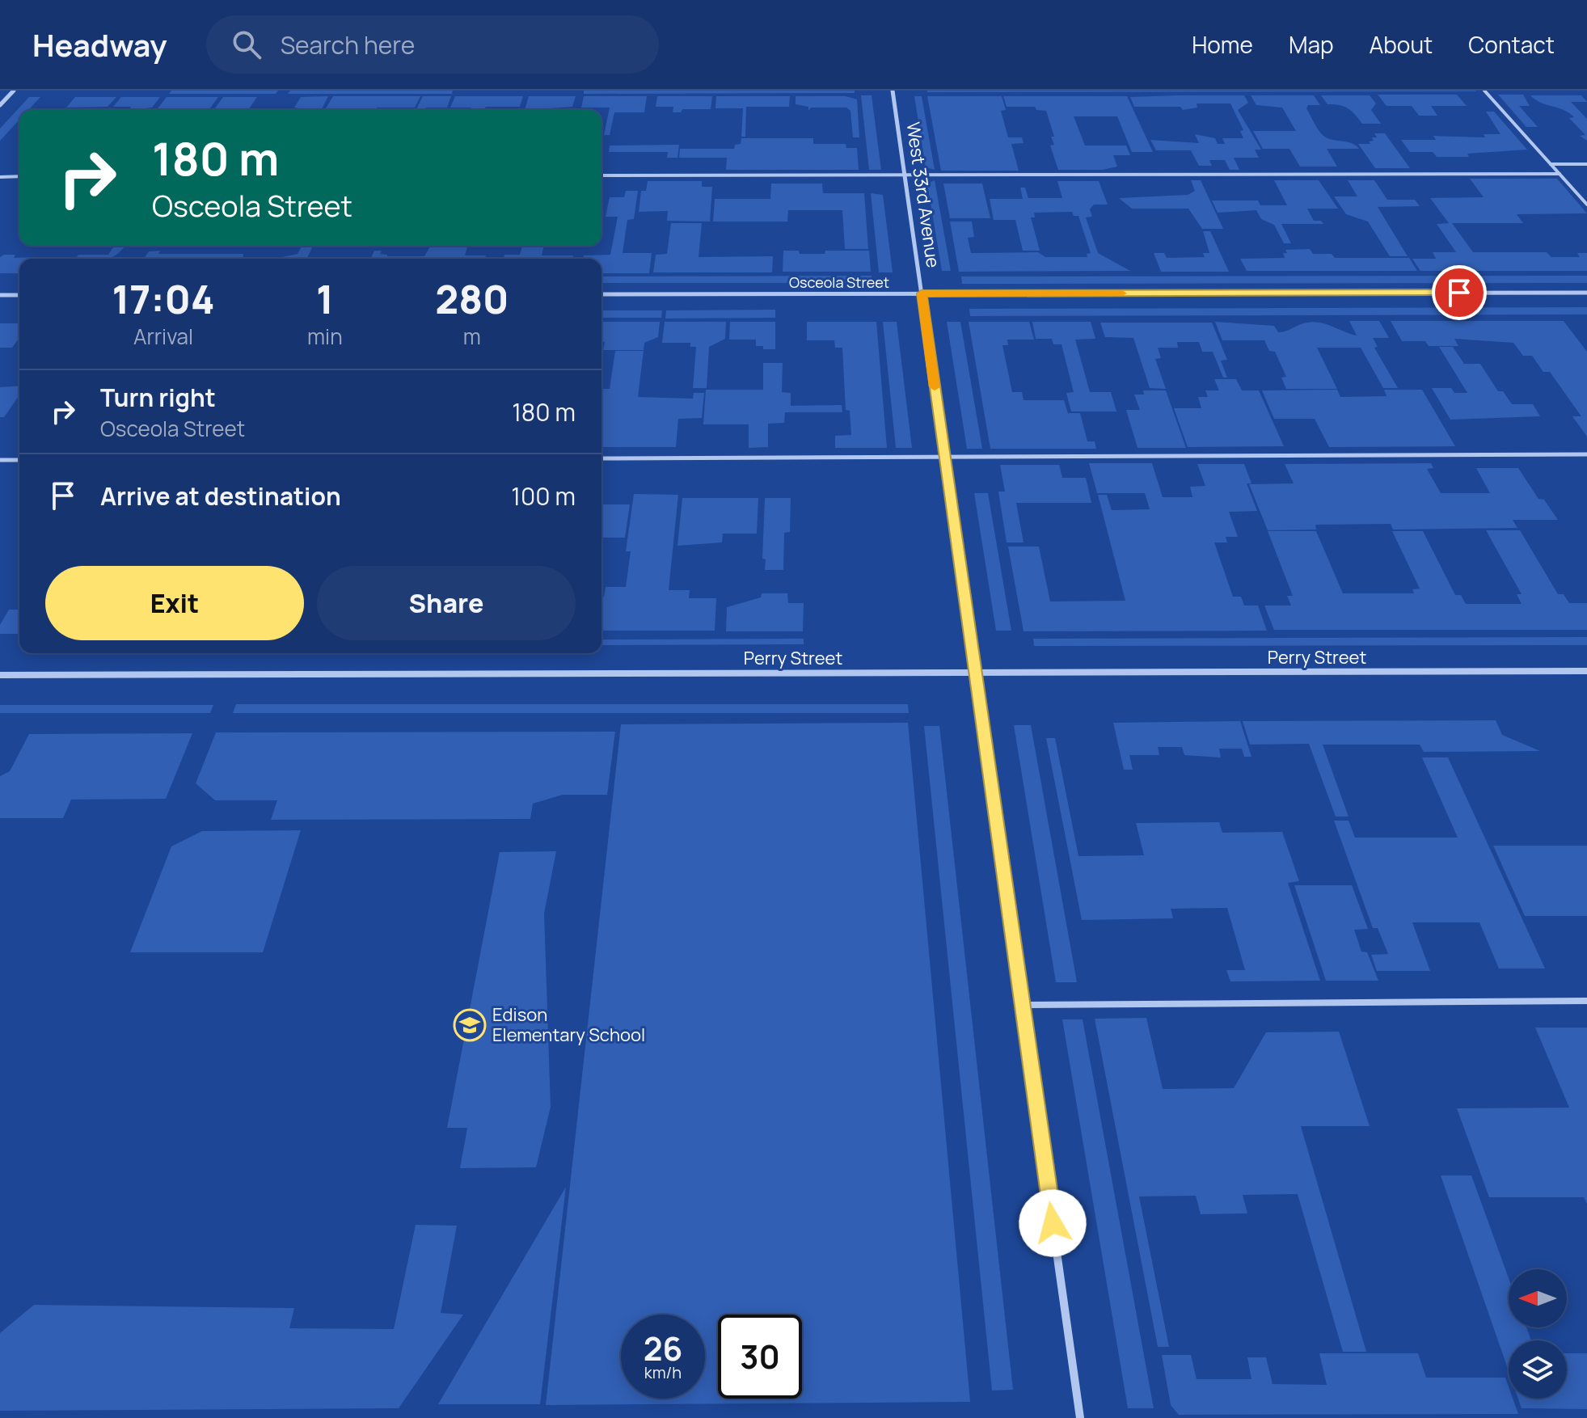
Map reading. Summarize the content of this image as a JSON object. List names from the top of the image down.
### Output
{
  "streets": {
    "street": ["West 33rd Avenue", "Osceola Street", "Perry Street"]
  },
  "crossings": [
    ["West 33rd Avenue", "Osceola Street"],
    ["West 33rd Avenue", "Perry Street"]
  ],
  "places": {
    "school or university": ["Edison Elementary School"]
  },
  "north": "left",
  "page": {
    "header": "Headway",
    "search": "Search here",
    "nav": [
      "Home",
      "Map",
      "About",
      "Contact"
    ],
    "turn": ["180 m", "Osceola Street"],
    "eta": [
      "17:04",
      "Arrival",
      "1",
      "min",
      "280",
      "m"
    ],
    "list": [
      {
        "name": "Turn right",
        "note": "Osceola Street",
        "value": "180 m"
      },
      {
        "name": "Arrive at destination",
        "value": "100 m"
      }
    ],
    "buttons": ["Exit", "Share"],
    "speed": "26 km/h",
    "limit": "30"
  }
}
